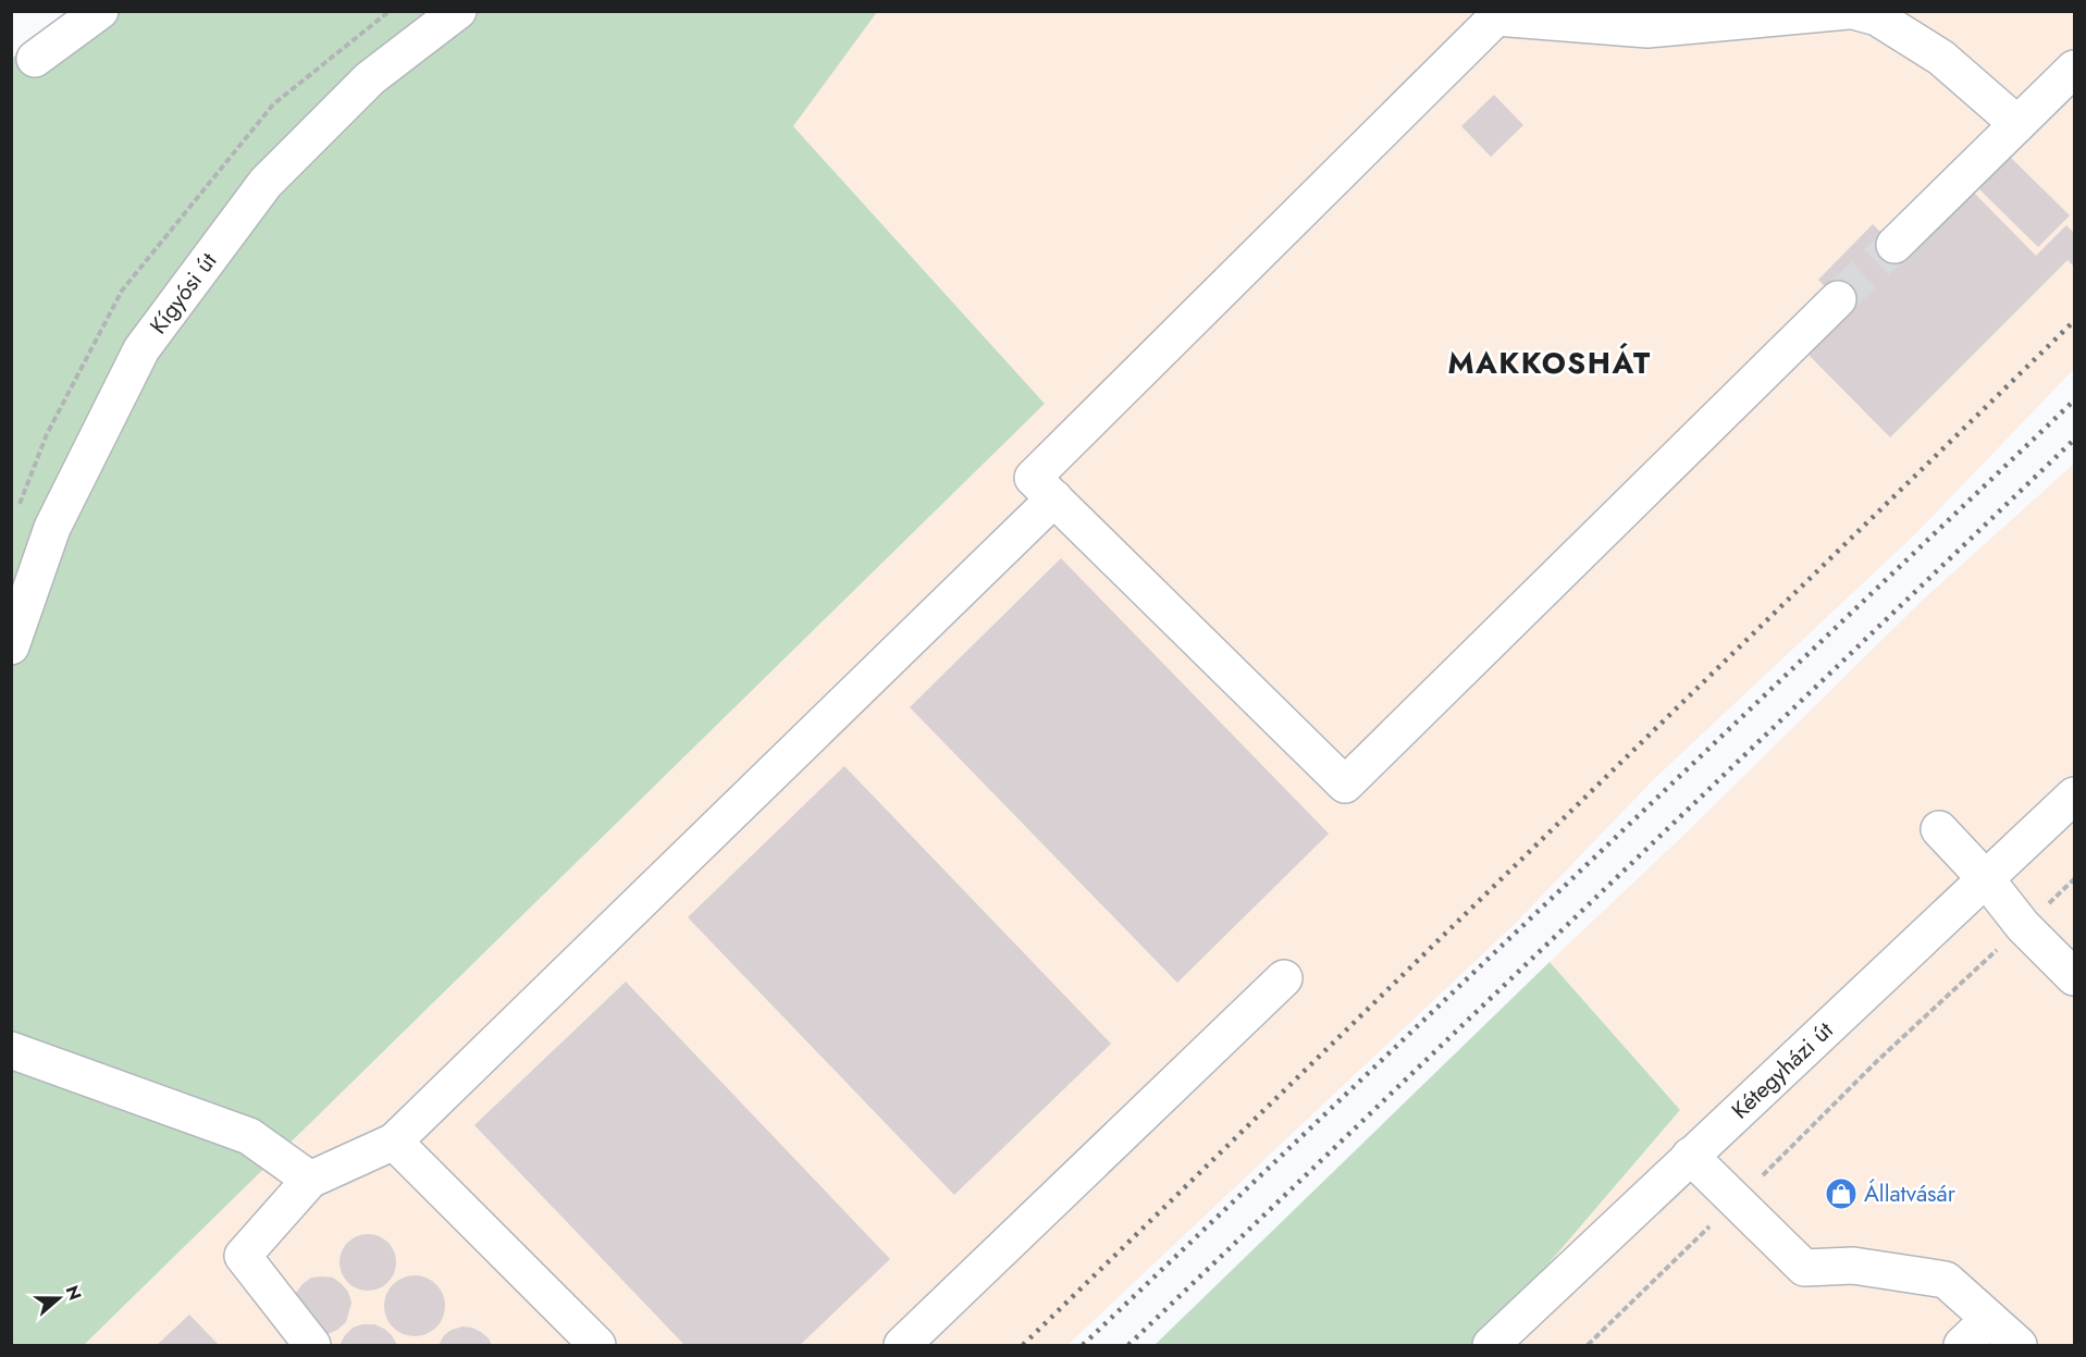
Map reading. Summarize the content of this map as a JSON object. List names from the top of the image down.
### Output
{
  "streets": {
    "street": ["Kígyósi út", "Kétegyházi út"]
  },
  "districts": ["MAKKOSHÁT"],
  "places": {
    "shop": ["Állatvásár"]
  },
  "north": "right"
}
